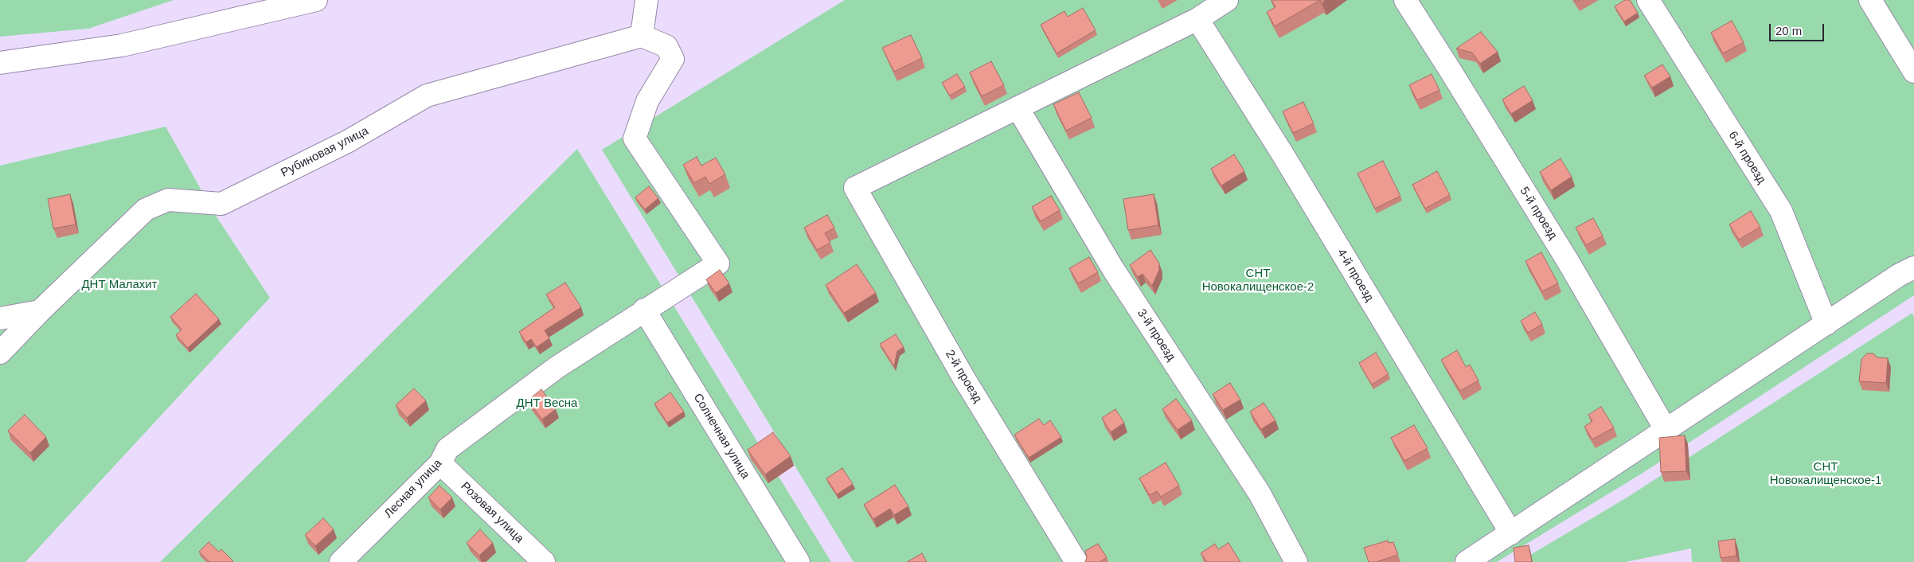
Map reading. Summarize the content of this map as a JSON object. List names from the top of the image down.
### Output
{
  "streets": {
    "street": [
      "Рубиновая улица",
      "6-й проезд",
      "5-й проезд",
      "4-й проезд",
      "3-й проезд",
      "2-й проезд",
      "Солнечная улица",
      "Лесная улица",
      "Розовая улица"
    ]
  },
  "crossings": [
    ["Рубиновая улица", "Лесная улица"],
    ["3-й проезд", "2-й проезд"],
    ["Солнечная улица", "Лесная улица"],
    ["Лесная улица", "Розовая улица"]
  ],
  "parks": [
    "СНТ Новокалищенское-2",
    "ДНТ Малахит",
    "ДНТ Весна",
    "СНТ Новокалищенское-1"
  ],
  "scale_bar": "20 m"
}
